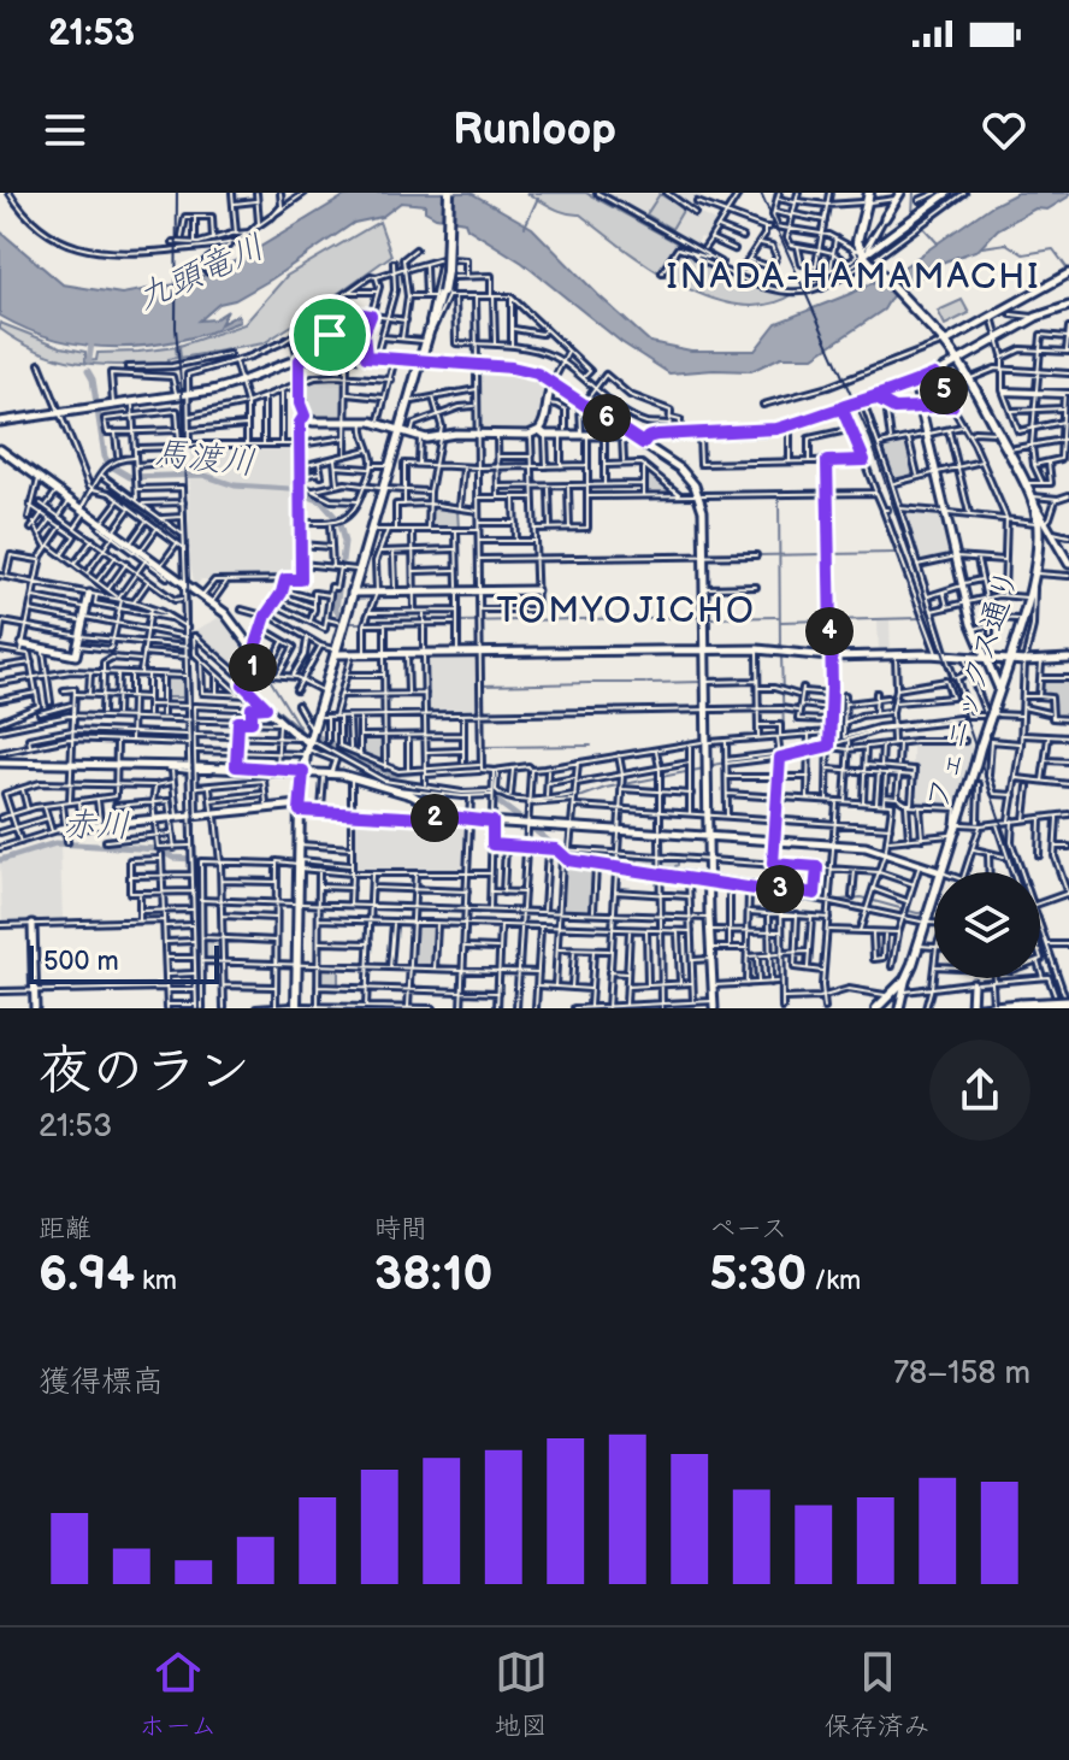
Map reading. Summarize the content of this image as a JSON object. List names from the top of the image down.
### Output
{
  "streets": {
    "main road": ["フェニックス通り"]
  },
  "districts": ["INADA-HAMAMACHI", "TOMYOJICHO"],
  "water": ["九頭竜川", "馬渡川", "赤川"],
  "scale_bar": "500 m",
  "page": {
    "status": "21:53",
    "header": "Runloop",
    "pins": [
      "5",
      "6",
      "4",
      "1",
      "2",
      "3"
    ],
    "scale": "500 m",
    "heading": ["夜のラン", "21:53"],
    "stats": [
      ["距離", "6.94 km"],
      ["時間", "38:10"],
      ["ペース", "5:30 /km"]
    ],
    "chart": ["獲得標高", "78–158 m"],
    "tabs": ["ホーム", "地図", "保存済み"]
  }
}
